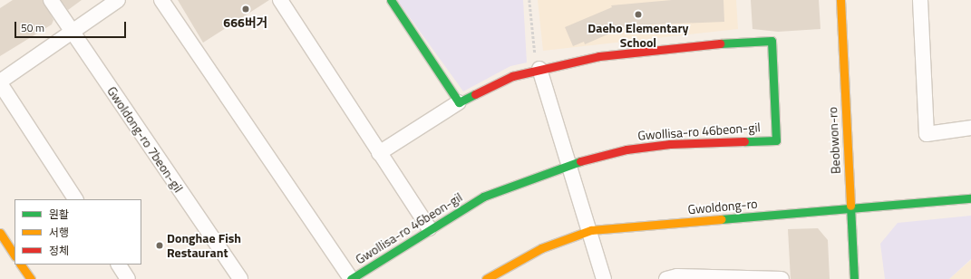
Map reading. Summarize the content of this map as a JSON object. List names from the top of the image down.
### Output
{
  "streets": {
    "street": [
      "Gwollisa-ro 46beon-gil",
      "Gwoldong-ro 7beon-gil",
      "Beobwon-ro",
      "Gwoldong-ro"
    ]
  },
  "crossings": [
    ["Beobwon-ro", "Gwoldong-ro"]
  ],
  "places": ["666버거", "Daeho Elementary School", "Donghae Fish Restaurant"],
  "legend": ["원활", "서행", "정체"],
  "scale_bar": "50 m"
}
